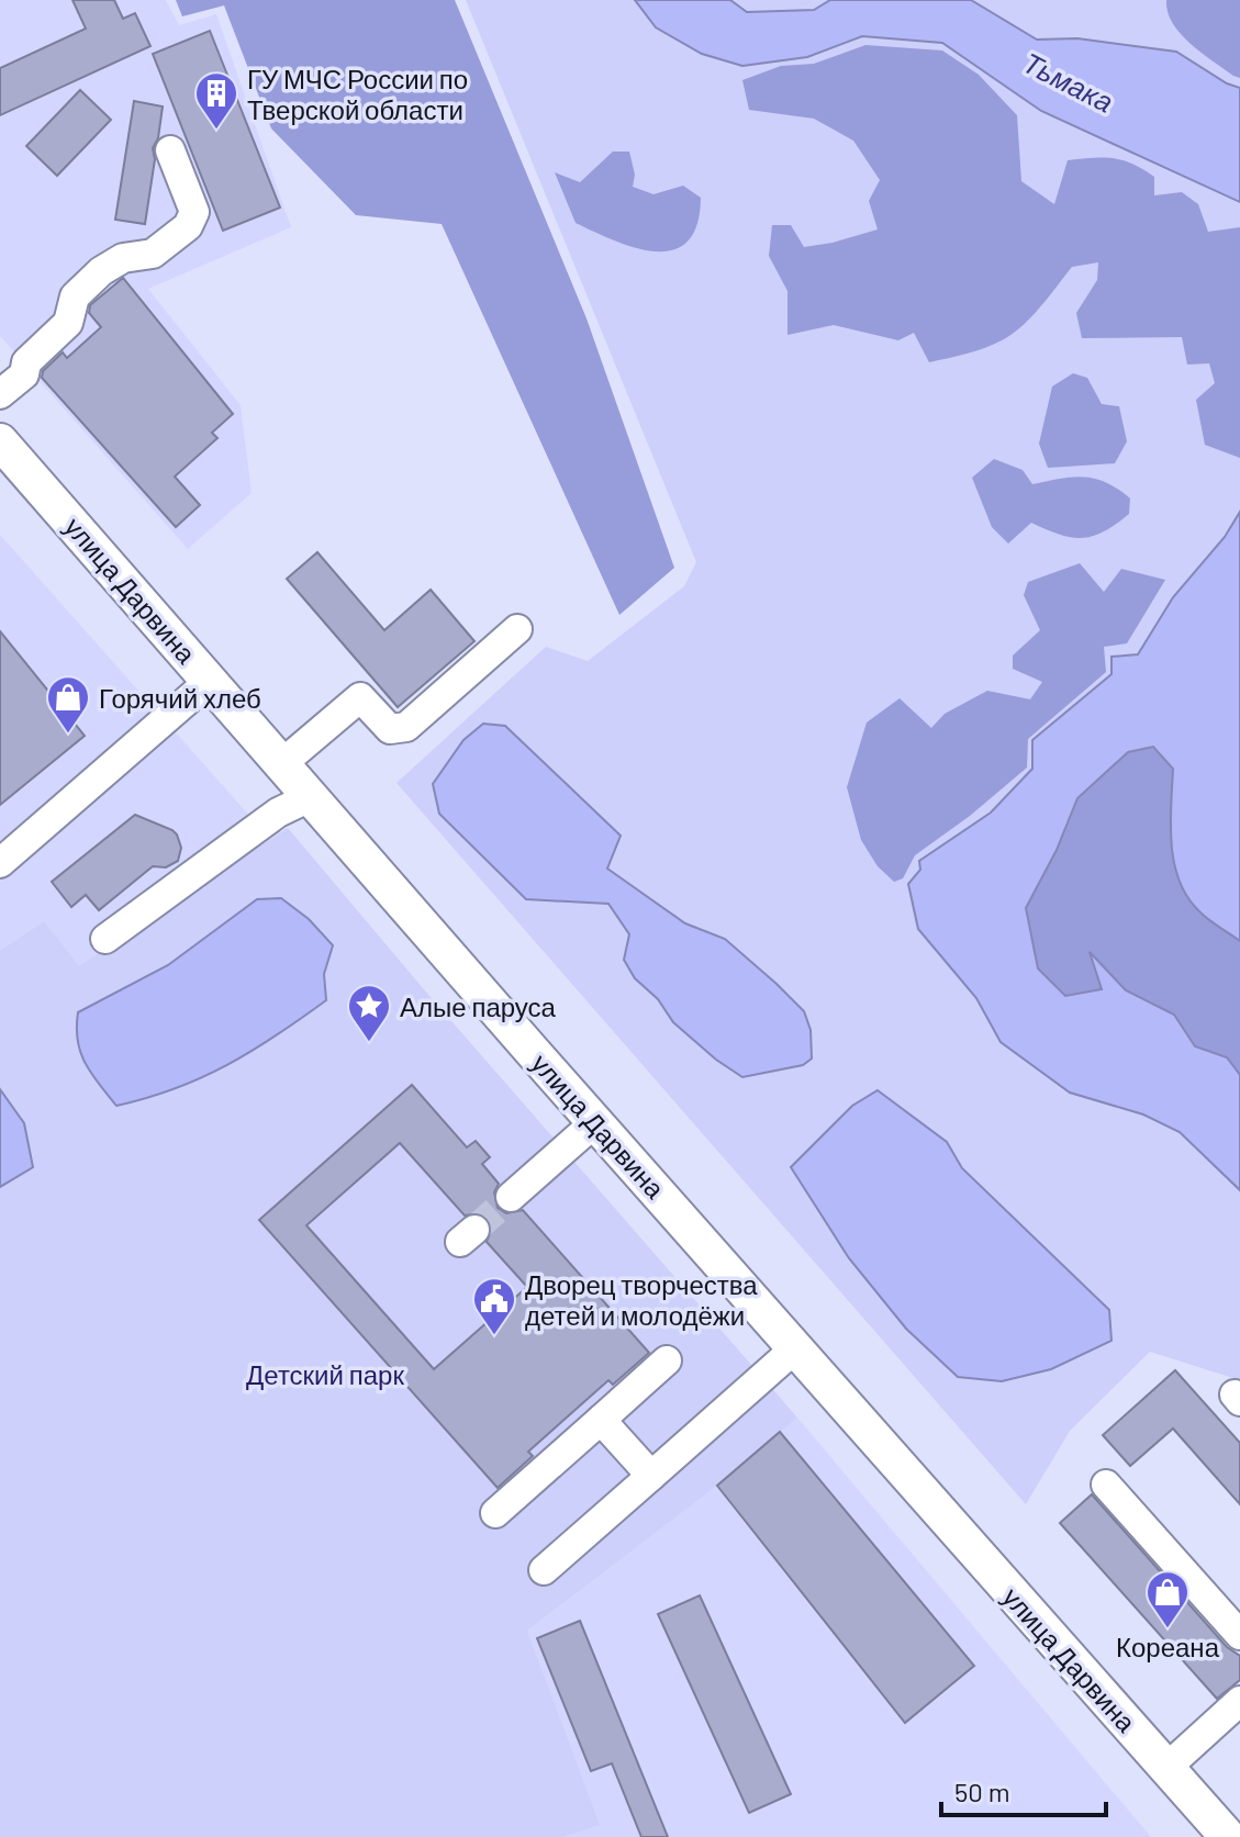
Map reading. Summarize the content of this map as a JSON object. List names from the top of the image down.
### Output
{
  "streets": {
    "main road": ["улица Дарвина"]
  },
  "water": ["Тьмака"],
  "parks": ["Детский парк"],
  "places": {
    "building": ["ГУ МЧС России по Тверской области"],
    "shop": ["Горячий хлеб", "Кореана"],
    "place": ["Алые паруса"],
    "public building": ["Дворец творчества детей и молодёжи"]
  },
  "scale_bar": "50 m"
}
